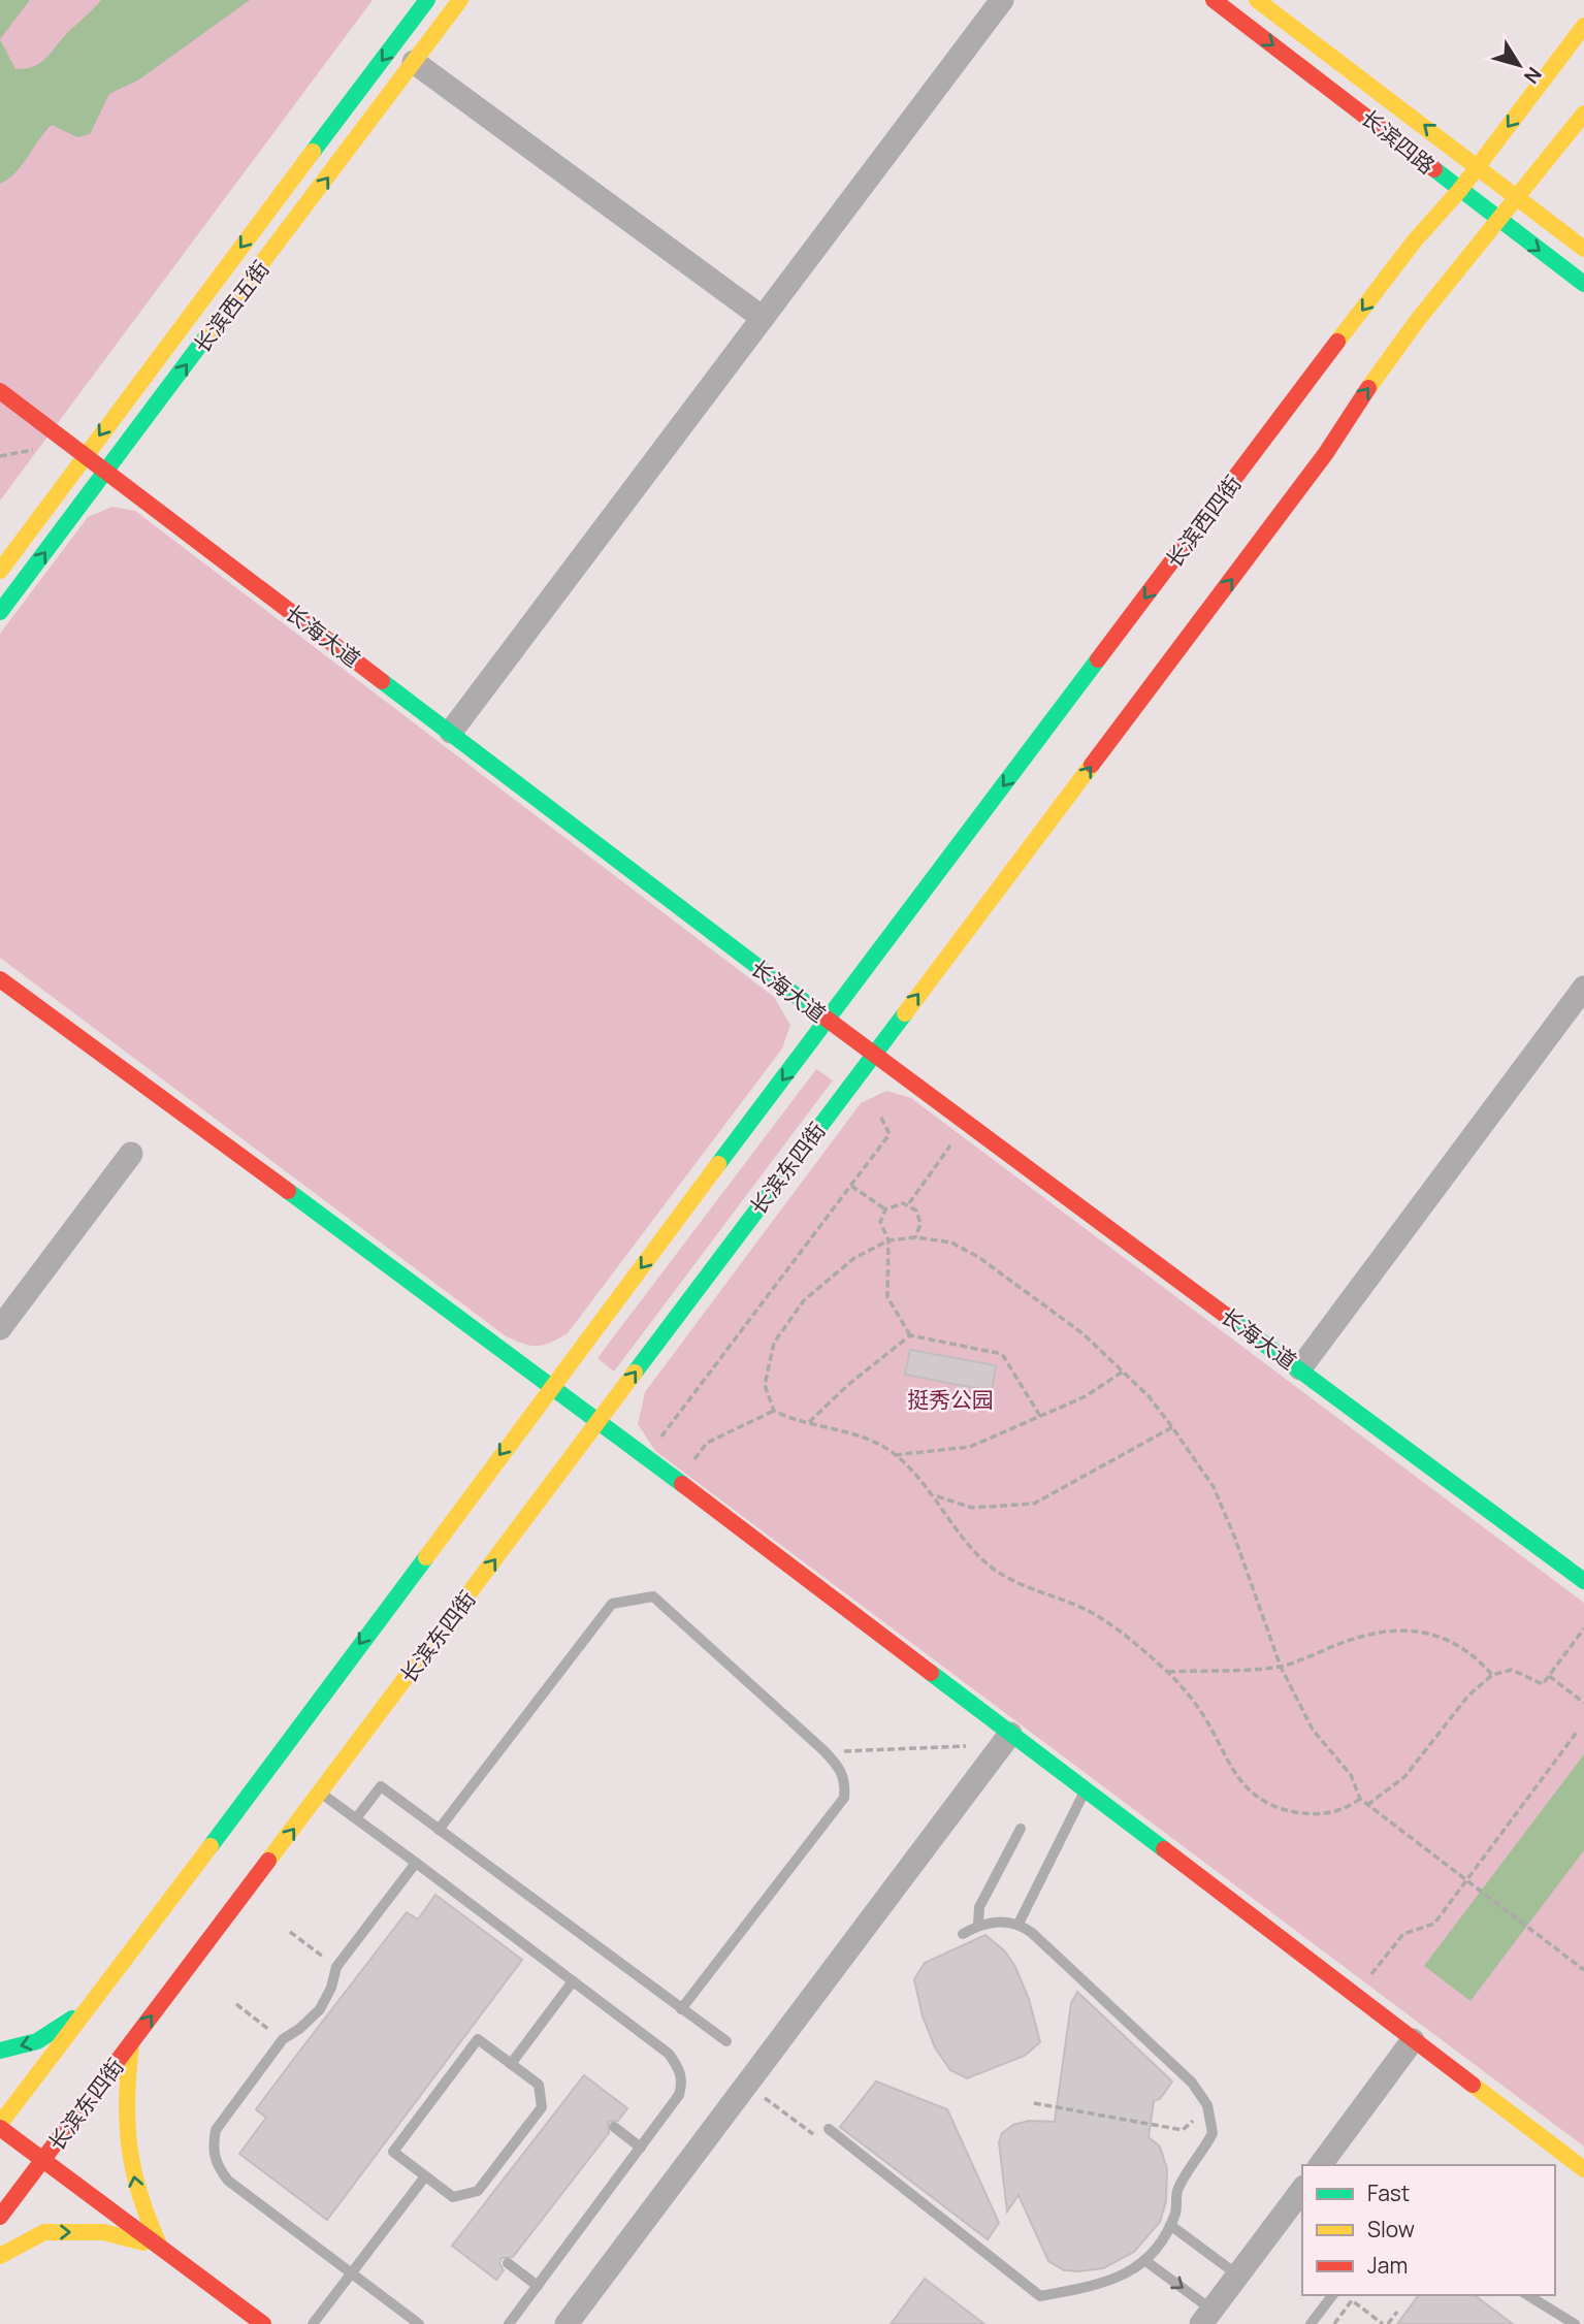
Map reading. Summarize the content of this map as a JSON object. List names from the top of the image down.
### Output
{
  "streets": {
    "main road": [
      "长滨四路",
      "长滨西五街",
      "长滨西四街",
      "长海大道",
      "长滨东四街"
    ]
  },
  "crossings": [
    ["长滨四路", "长滨西四街"],
    ["长滨西五街", "长海大道"],
    ["长滨西四街", "长海大道"],
    ["长海大道", "长滨东四街"]
  ],
  "parks": ["挺秀公园"],
  "legend": ["Fast", "Slow", "Jam"],
  "north": "bottom right"
}
